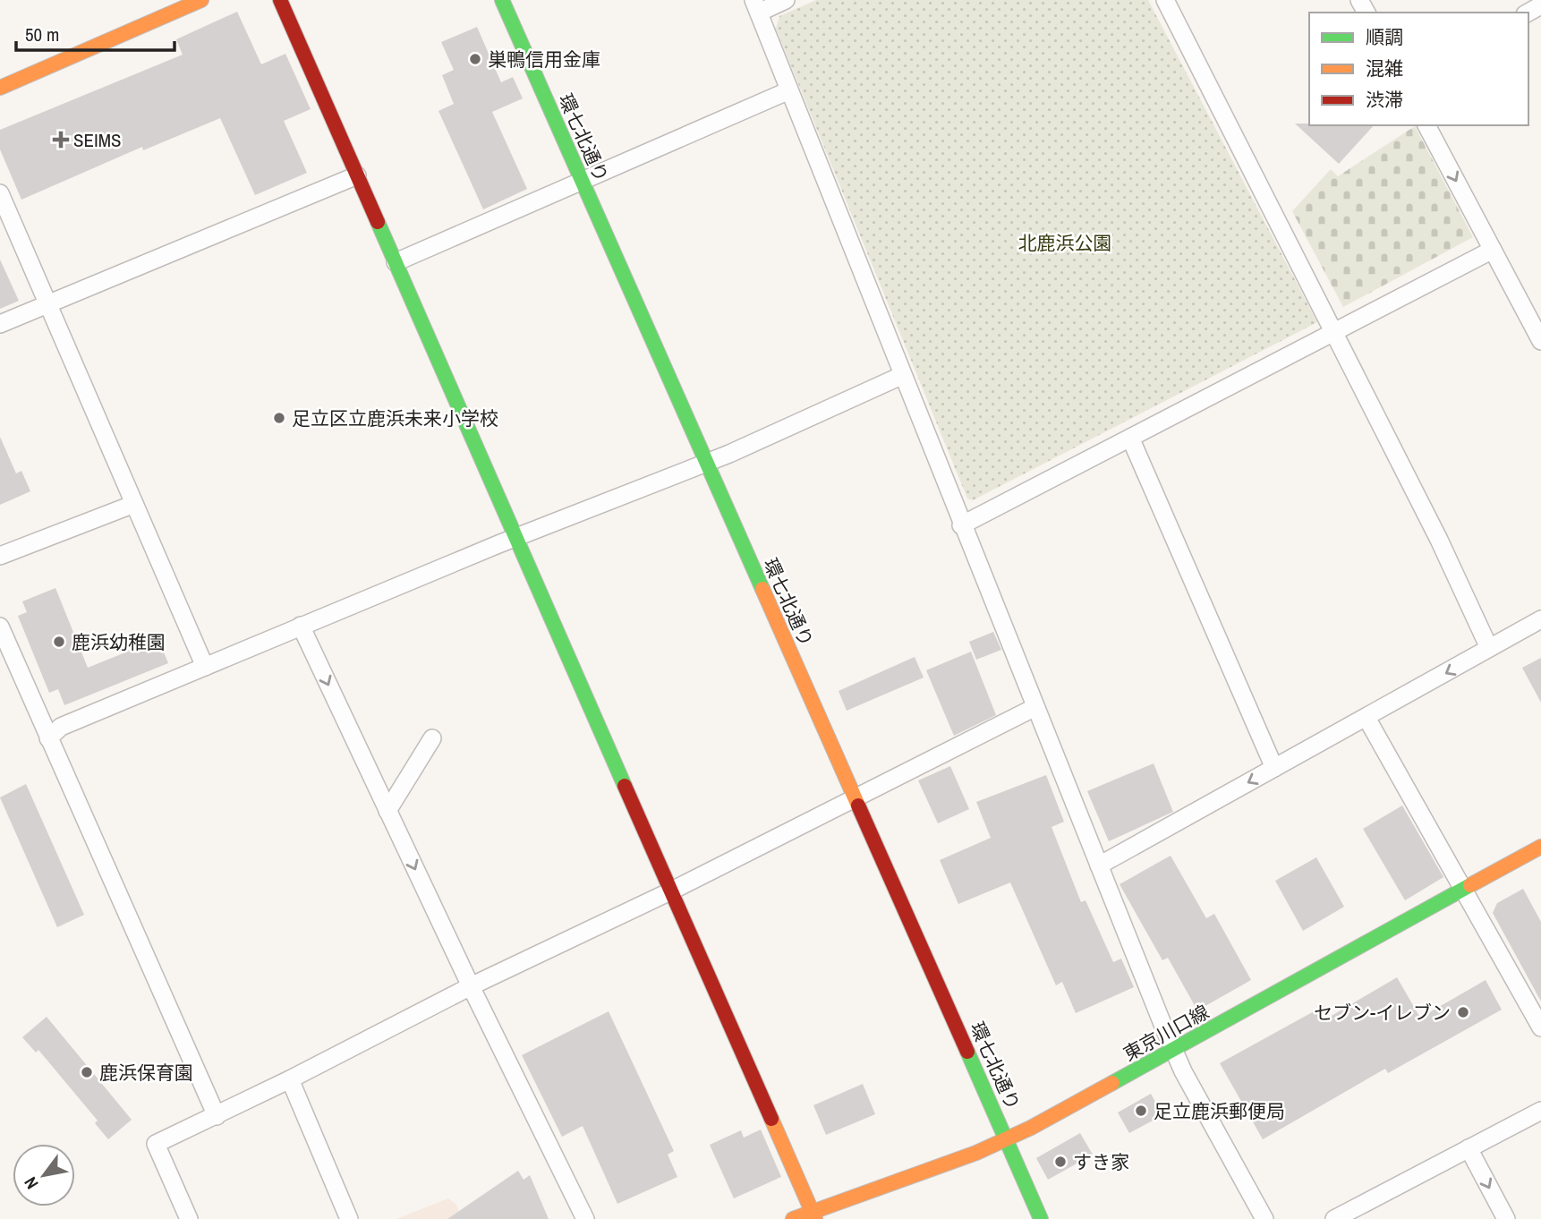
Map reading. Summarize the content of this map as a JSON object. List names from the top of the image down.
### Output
{
  "streets": {
    "street": ["環七北通り", "東京川口線"]
  },
  "crossings": [
    ["環七北通り", "東京川口線"]
  ],
  "parks": ["北鹿浜公園"],
  "places": {
    "other": [
      "巣鴨信用金庫",
      "足立区立鹿浜未来小学校",
      "鹿浜幼稚園",
      "セブン-イレブン",
      "鹿浜保育園",
      "足立鹿浜郵便局",
      "すき家"
    ],
    "health": ["SEIMS"]
  },
  "legend": ["順調", "混雑", "渋滞"],
  "scale_bar": "50 m",
  "north": "bottom left"
}
